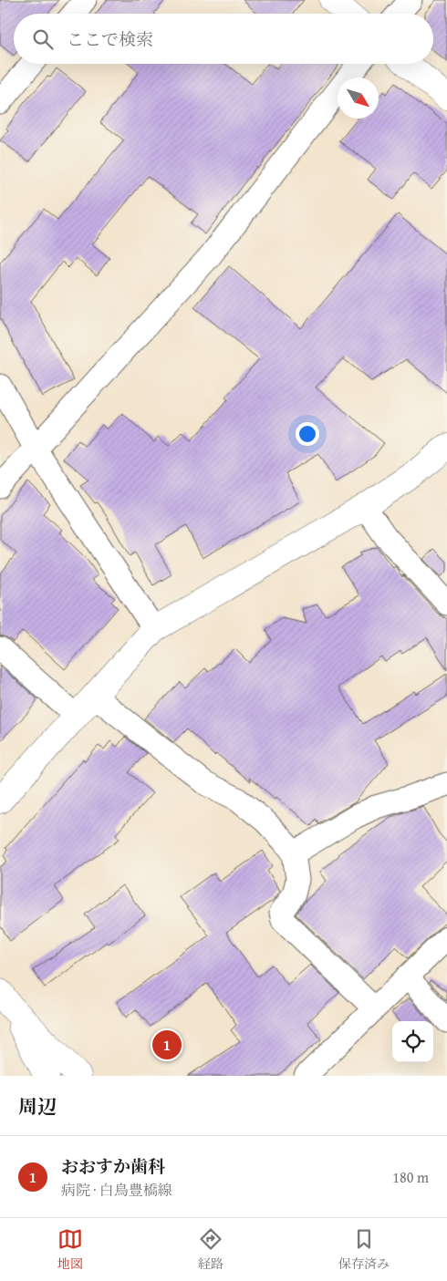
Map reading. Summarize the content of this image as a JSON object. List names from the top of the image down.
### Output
{
  "north": "bottom right",
  "page": {
    "search": "ここで検索",
    "pins": "1",
    "heading": "周辺",
    "list": [
      {
        "mark": "1",
        "name": "おおすか歯科",
        "note": "病院 · 白鳥豊橋線",
        "value": "180 m"
      }
    ],
    "nav": ["地図", "経路", "保存済み"]
  }
}
